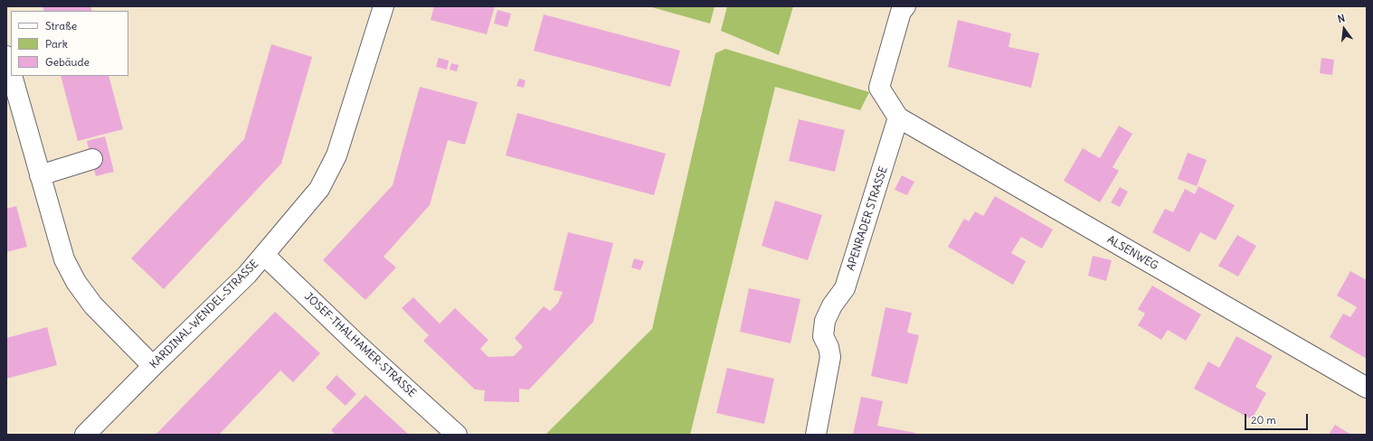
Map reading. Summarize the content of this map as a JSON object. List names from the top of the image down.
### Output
{
  "streets": {
    "street": [
      "APENRADER STRASSE",
      "ALSENWEG",
      "KARDINAL-WENDEL-STRASSE",
      "JOSEF-THALHAMER-STRASSE"
    ]
  },
  "crossings": [
    ["APENRADER STRASSE", "ALSENWEG"],
    ["KARDINAL-WENDEL-STRASSE", "JOSEF-THALHAMER-STRASSE"]
  ],
  "legend": ["Straße", "Park", "Gebäude"],
  "scale_bar": "20 m",
  "north": "top"
}
